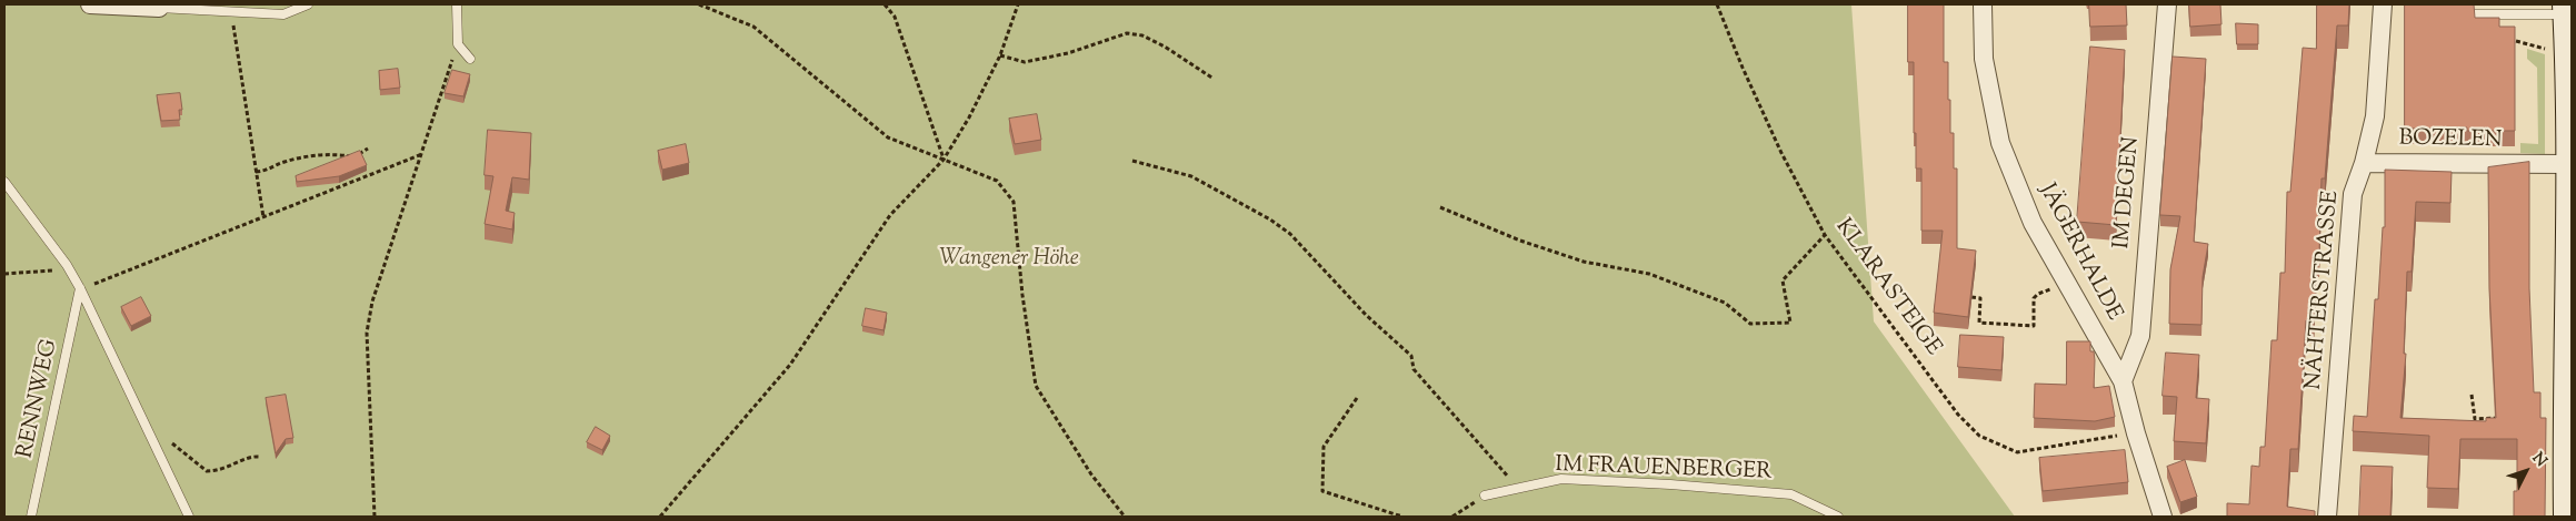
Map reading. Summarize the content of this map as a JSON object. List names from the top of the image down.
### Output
{
  "streets": {
    "street": [
      "BOZELEN",
      "IM DEGEN",
      "JÄGERHALDE",
      "NÄHTERSTRASSE"
    ],
    "lane": ["RENNWEG", "IM FRAUENBERGER"],
    "path": ["KLARASTEIGE"]
  },
  "crossings": [
    ["BOZELEN", "NÄHTERSTRASSE"],
    ["IM DEGEN", "JÄGERHALDE"],
    ["JÄGERHALDE", "KLARASTEIGE"]
  ],
  "parks": ["Wangener Höhe"],
  "north": "top right"
}
